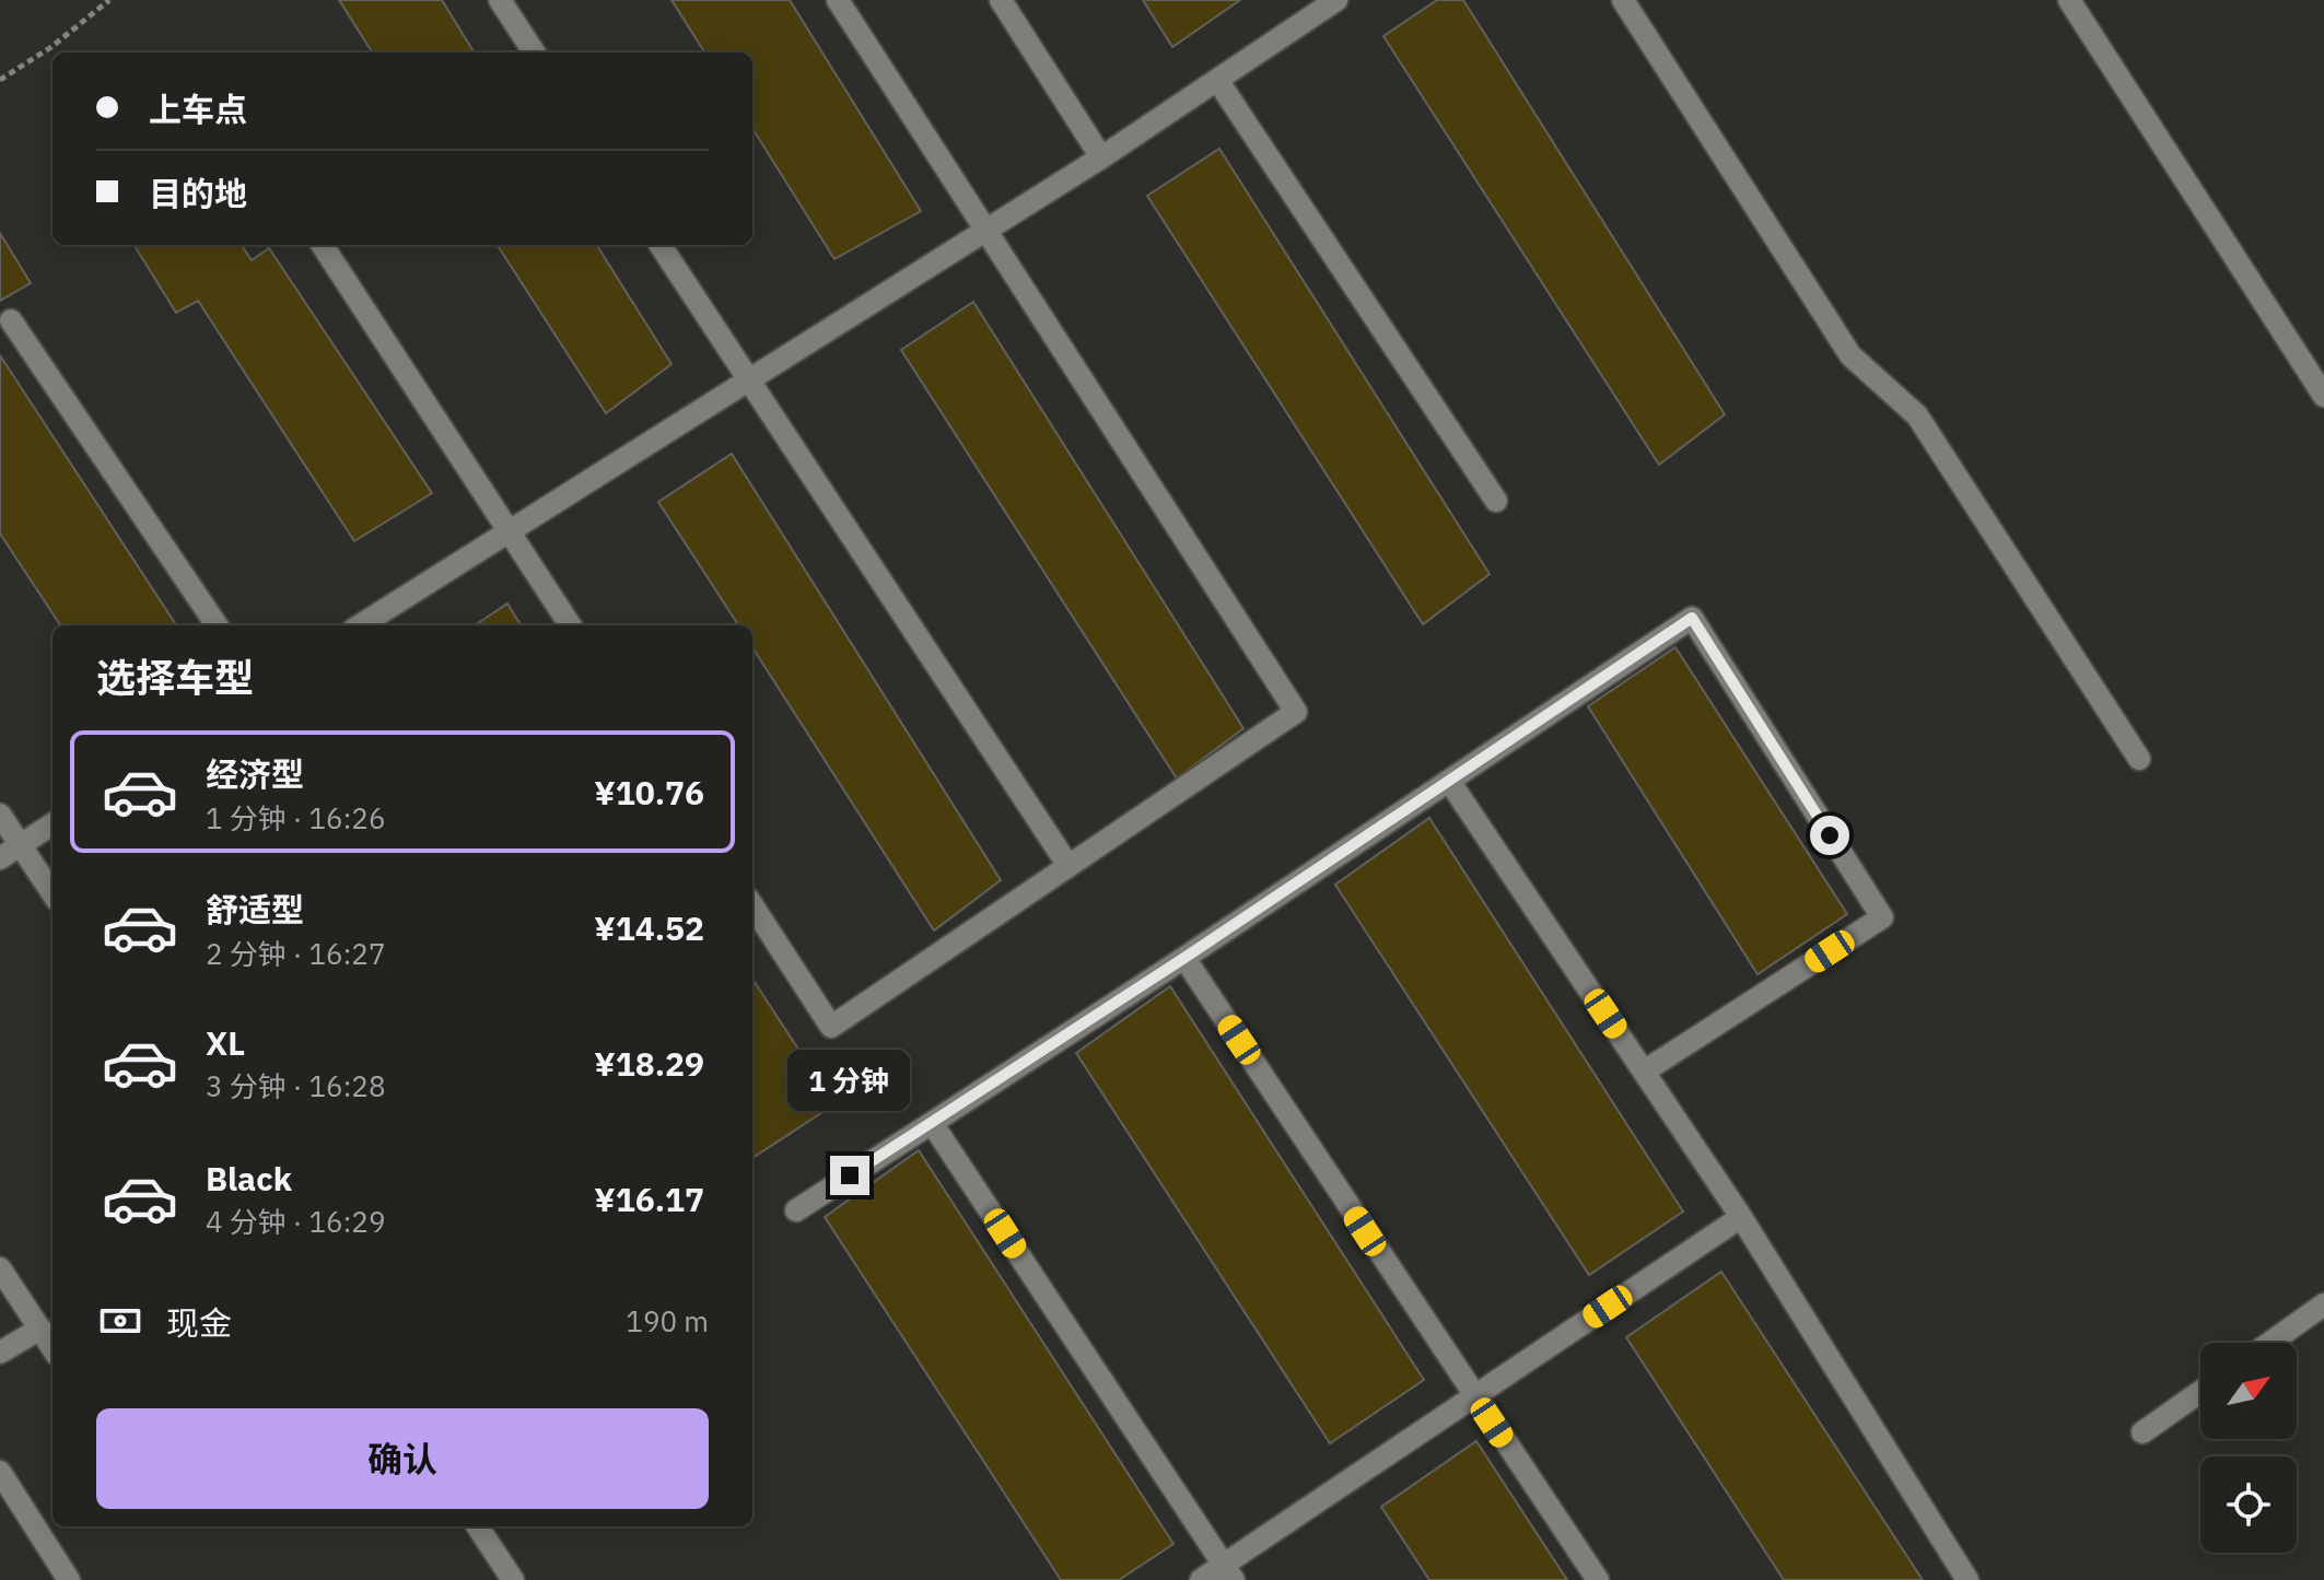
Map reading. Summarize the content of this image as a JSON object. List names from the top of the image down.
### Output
{
  "north": "top right",
  "page": {
    "banner": ["上车点", "目的地"],
    "heading": "选择车型",
    "list": [
      {
        "name": "经济型",
        "note": "1 分钟 · 16:26",
        "value": "¥10.76"
      },
      {
        "name": "舒适型",
        "note": "2 分钟 · 16:27",
        "value": "¥14.52"
      },
      {
        "name": "XL",
        "note": "3 分钟 · 16:28",
        "value": "¥18.29"
      },
      {
        "name": "Black",
        "note": "4 分钟 · 16:29",
        "value": "¥16.17"
      }
    ],
    "bubble": "1 分钟",
    "pay": ["现金", "190 m"],
    "buttons": "确认"
  }
}
